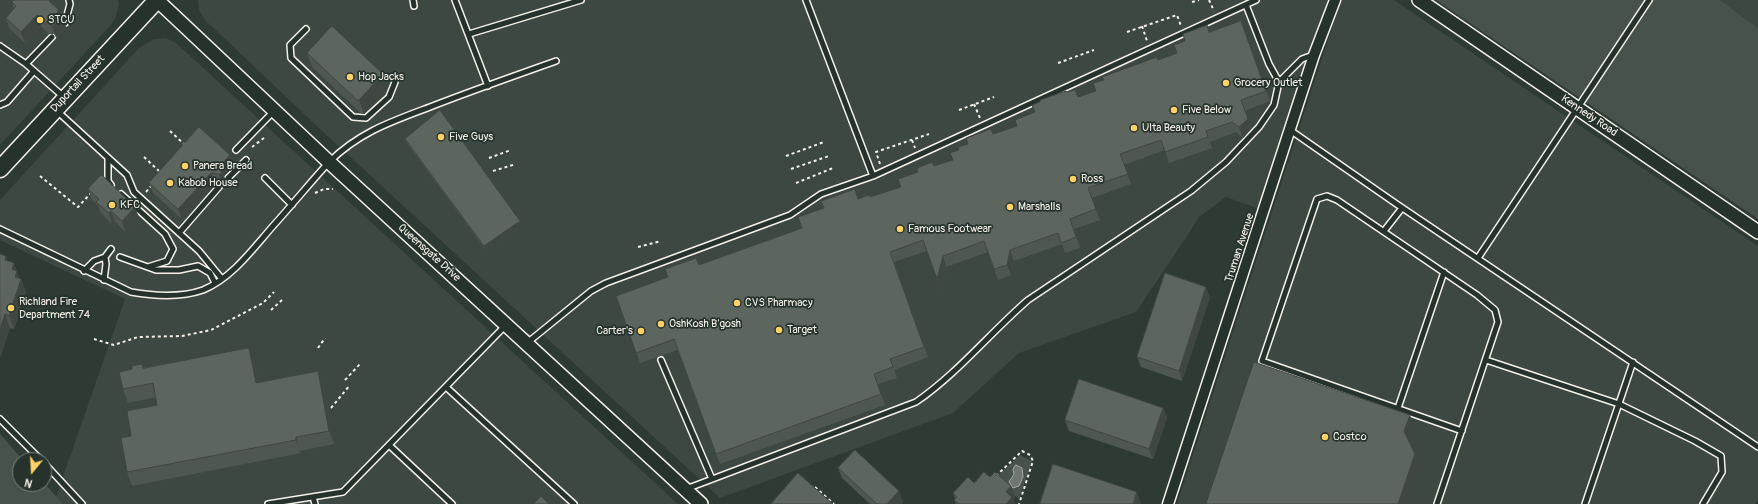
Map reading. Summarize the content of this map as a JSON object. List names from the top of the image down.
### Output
{
  "streets": {
    "main road": ["Duportail Street"],
    "street": ["Kennedy Road", "Truman Avenue", "Queensgate Drive"]
  },
  "crossings": [
    ["Duportail Street", "Queensgate Drive"]
  ],
  "places": [
    "STCU",
    "Hop Jacks",
    "Grocery Outlet",
    "Five Below",
    "Ulta Beauty",
    "Five Guys",
    "Panera Bread",
    "Ross",
    "Kabob House",
    "KFC",
    "Marshalls",
    "Famous Footwear",
    "CVS Pharmacy",
    "Richland Fire Department 74",
    "OshKosh B'gosh",
    "Target",
    "Carter's",
    "Costco"
  ],
  "north": "bottom"
}
